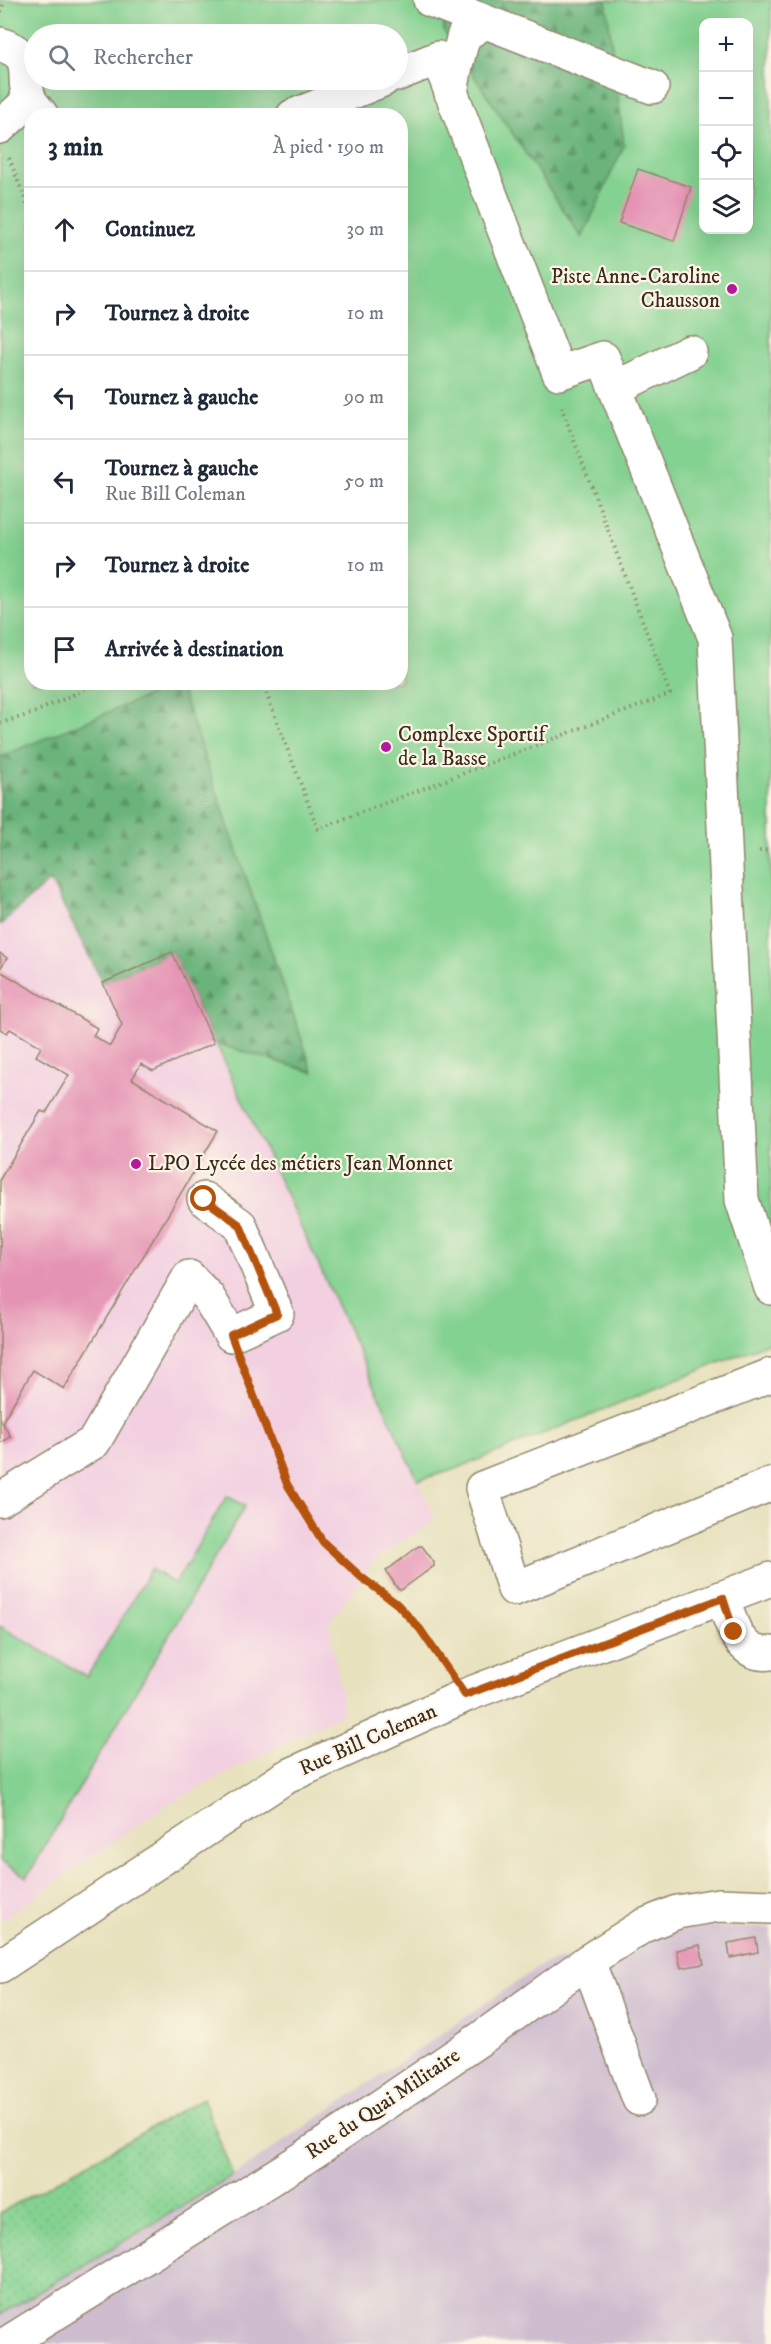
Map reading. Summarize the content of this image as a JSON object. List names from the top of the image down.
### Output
{
  "streets": {
    "street": ["Rue Bill Coleman", "Rue du Quai Militaire"]
  },
  "places": ["Piste Anne-Caroline Chausson", "Complexe Sportif de la Basse", "LPO Lycée des métiers Jean Monnet"],
  "page": {
    "map_buttons": ["+", "−"],
    "search": "Rechercher",
    "heading": ["3 min", "À pied · 190 m"],
    "list": [
      ["Continuez", "30 m"],
      ["Tournez à droite", "10 m"],
      ["Tournez à gauche", "90 m"],
      ["Tournez à gauche", "Rue Bill Coleman", "50 m"],
      ["Tournez à droite", "10 m"],
      "Arrivée à destination"
    ]
  }
}
